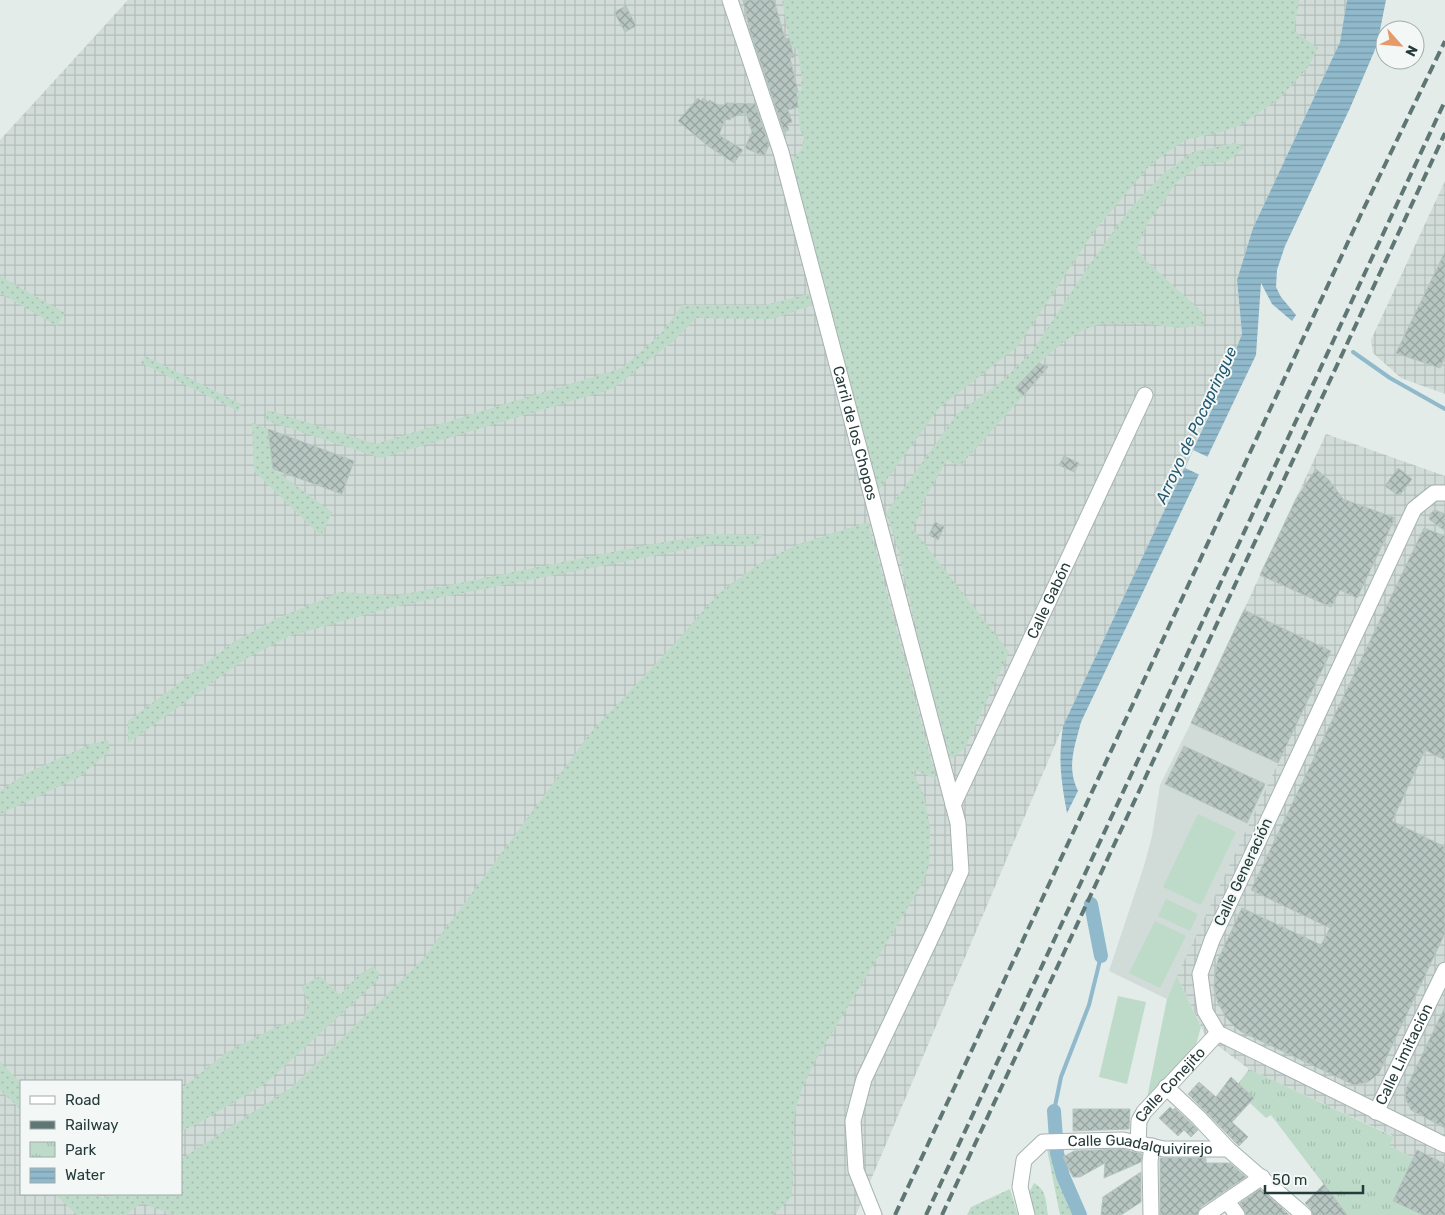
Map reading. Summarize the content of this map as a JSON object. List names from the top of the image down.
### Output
{
  "streets": {
    "street": [
      "Carril de los Chopos",
      "Calle Gabón",
      "Calle Generación",
      "Calle Limitación",
      "Calle Conejito",
      "Calle Guadalquivirejo"
    ]
  },
  "crossings": [
    ["Carril de los Chopos", "Calle Gabón"],
    ["Calle Generación", "Calle Conejito"],
    ["Calle Conejito", "Calle Guadalquivirejo"]
  ],
  "water": ["Arroyo de Pocapringue"],
  "legend": [
    "Road",
    "Railway",
    "Park",
    "Water"
  ],
  "scale_bar": "50 m",
  "north": "bottom right"
}
